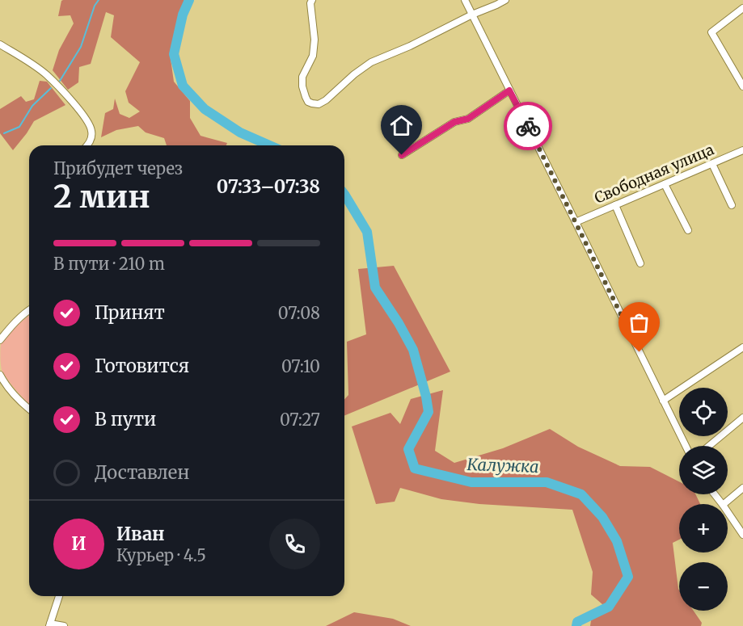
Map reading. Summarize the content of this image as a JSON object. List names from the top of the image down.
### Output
{
  "streets": {
    "street": ["Свободная улица"]
  },
  "water": ["Калужка"],
  "page": {
    "heading": ["2 мин", "Прибудет через", "07:33–07:38"],
    "panel": ["Иван", "Курьер · 4.5"],
    "bar": "В пути · 210 m",
    "list": [
      ["Принят", "07:08"],
      ["Готовится", "07:10"],
      ["В пути", "07:27"],
      "Доставлен"
    ],
    "map_buttons": ["+", "−"],
    "round": "И"
  }
}
